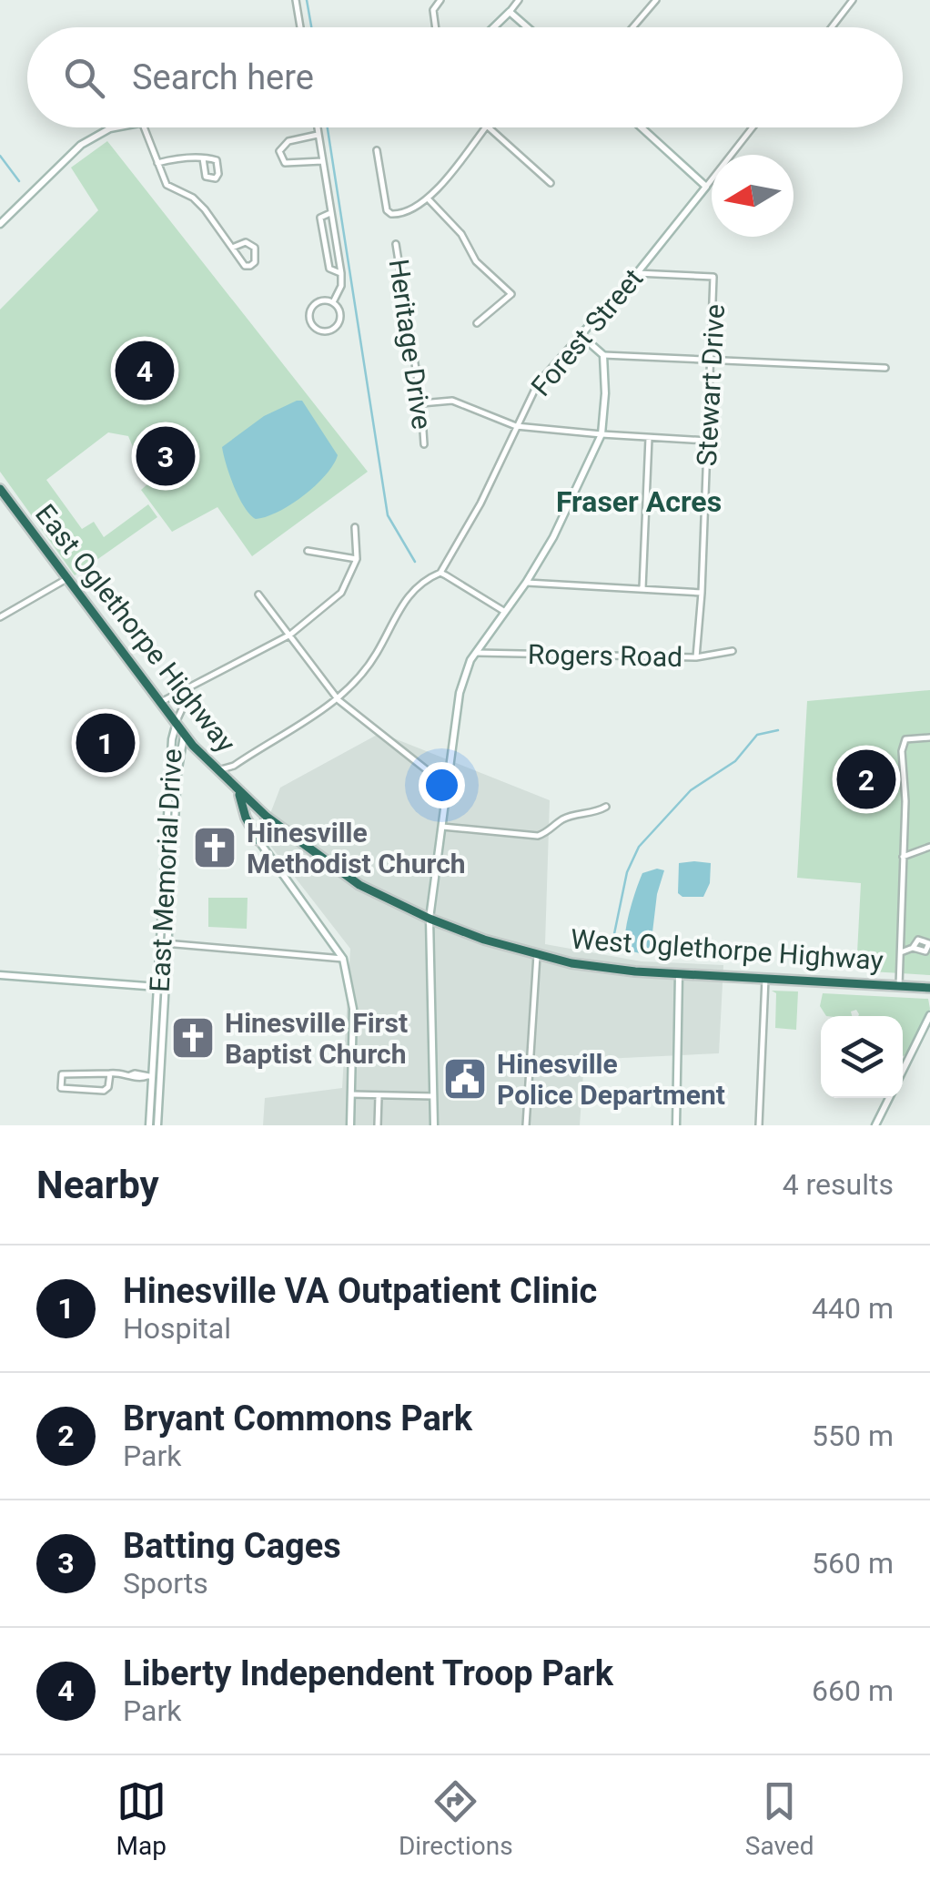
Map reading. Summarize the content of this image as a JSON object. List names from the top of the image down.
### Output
{
  "streets": {
    "highway": ["East Oglethorpe Highway", "West Oglethorpe Highway"],
    "street": [
      "Forest Street",
      "Heritage Drive",
      "Stewart Drive",
      "Rogers Road",
      "East Memorial Drive"
    ]
  },
  "crossings": [
    ["Forest Street", "Stewart Drive"],
    ["Stewart Drive", "Rogers Road"],
    ["East Oglethorpe Highway", "East Memorial Drive"],
    ["East Oglethorpe Highway", "West Oglethorpe Highway"]
  ],
  "districts": ["Fraser Acres"],
  "places": {
    "church": ["Hinesville Methodist Church", "Hinesville First Baptist Church"],
    "public building": ["Hinesville Police Department"]
  },
  "north": "left",
  "page": {
    "search": "Search here",
    "pins": [
      "4",
      "3",
      "1",
      "2"
    ],
    "heading": ["Nearby", "4 results"],
    "list": [
      {
        "mark": "1",
        "name": "Hinesville VA Outpatient Clinic",
        "note": "Hospital",
        "value": "440 m"
      },
      {
        "mark": "2",
        "name": "Bryant Commons Park",
        "note": "Park",
        "value": "550 m"
      },
      {
        "mark": "3",
        "name": "Batting Cages",
        "note": "Sports",
        "value": "560 m"
      },
      {
        "mark": "4",
        "name": "Liberty Independent Troop Park",
        "note": "Park",
        "value": "660 m"
      }
    ],
    "nav": ["Map", "Directions", "Saved"]
  }
}
